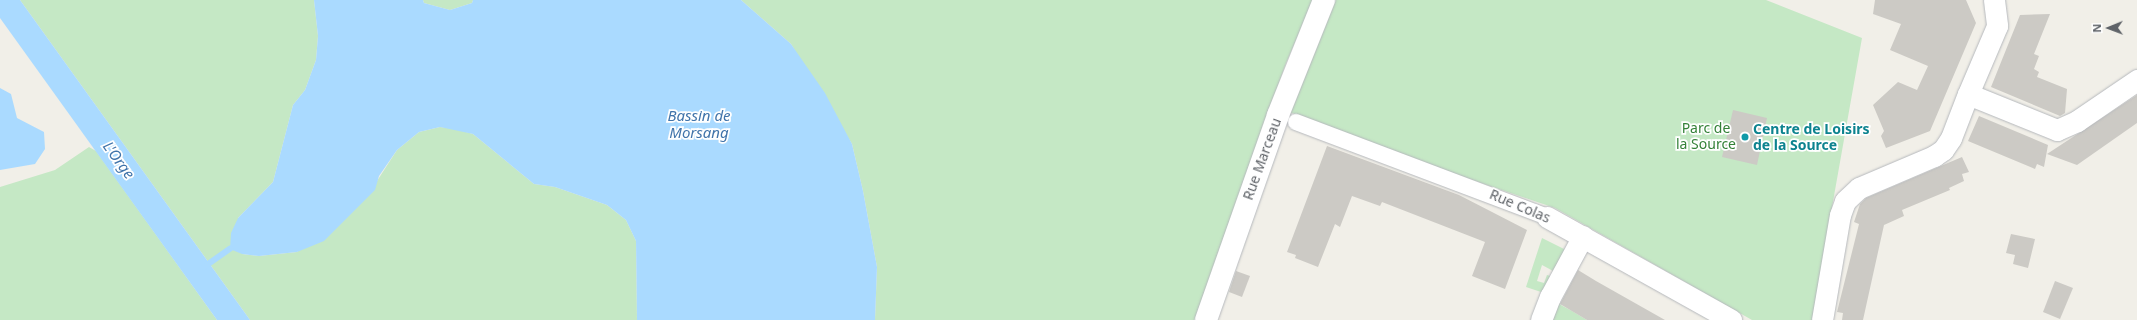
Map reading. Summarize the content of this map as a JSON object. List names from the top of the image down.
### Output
{
  "streets": {
    "main road": ["Rue Marceau"],
    "street": ["Rue Colas"]
  },
  "water": ["Bassin de Morsang", "L'Orge"],
  "parks": ["Parc de la Source"],
  "places": ["Centre de Loisirs de la Source"],
  "north": "left"
}
